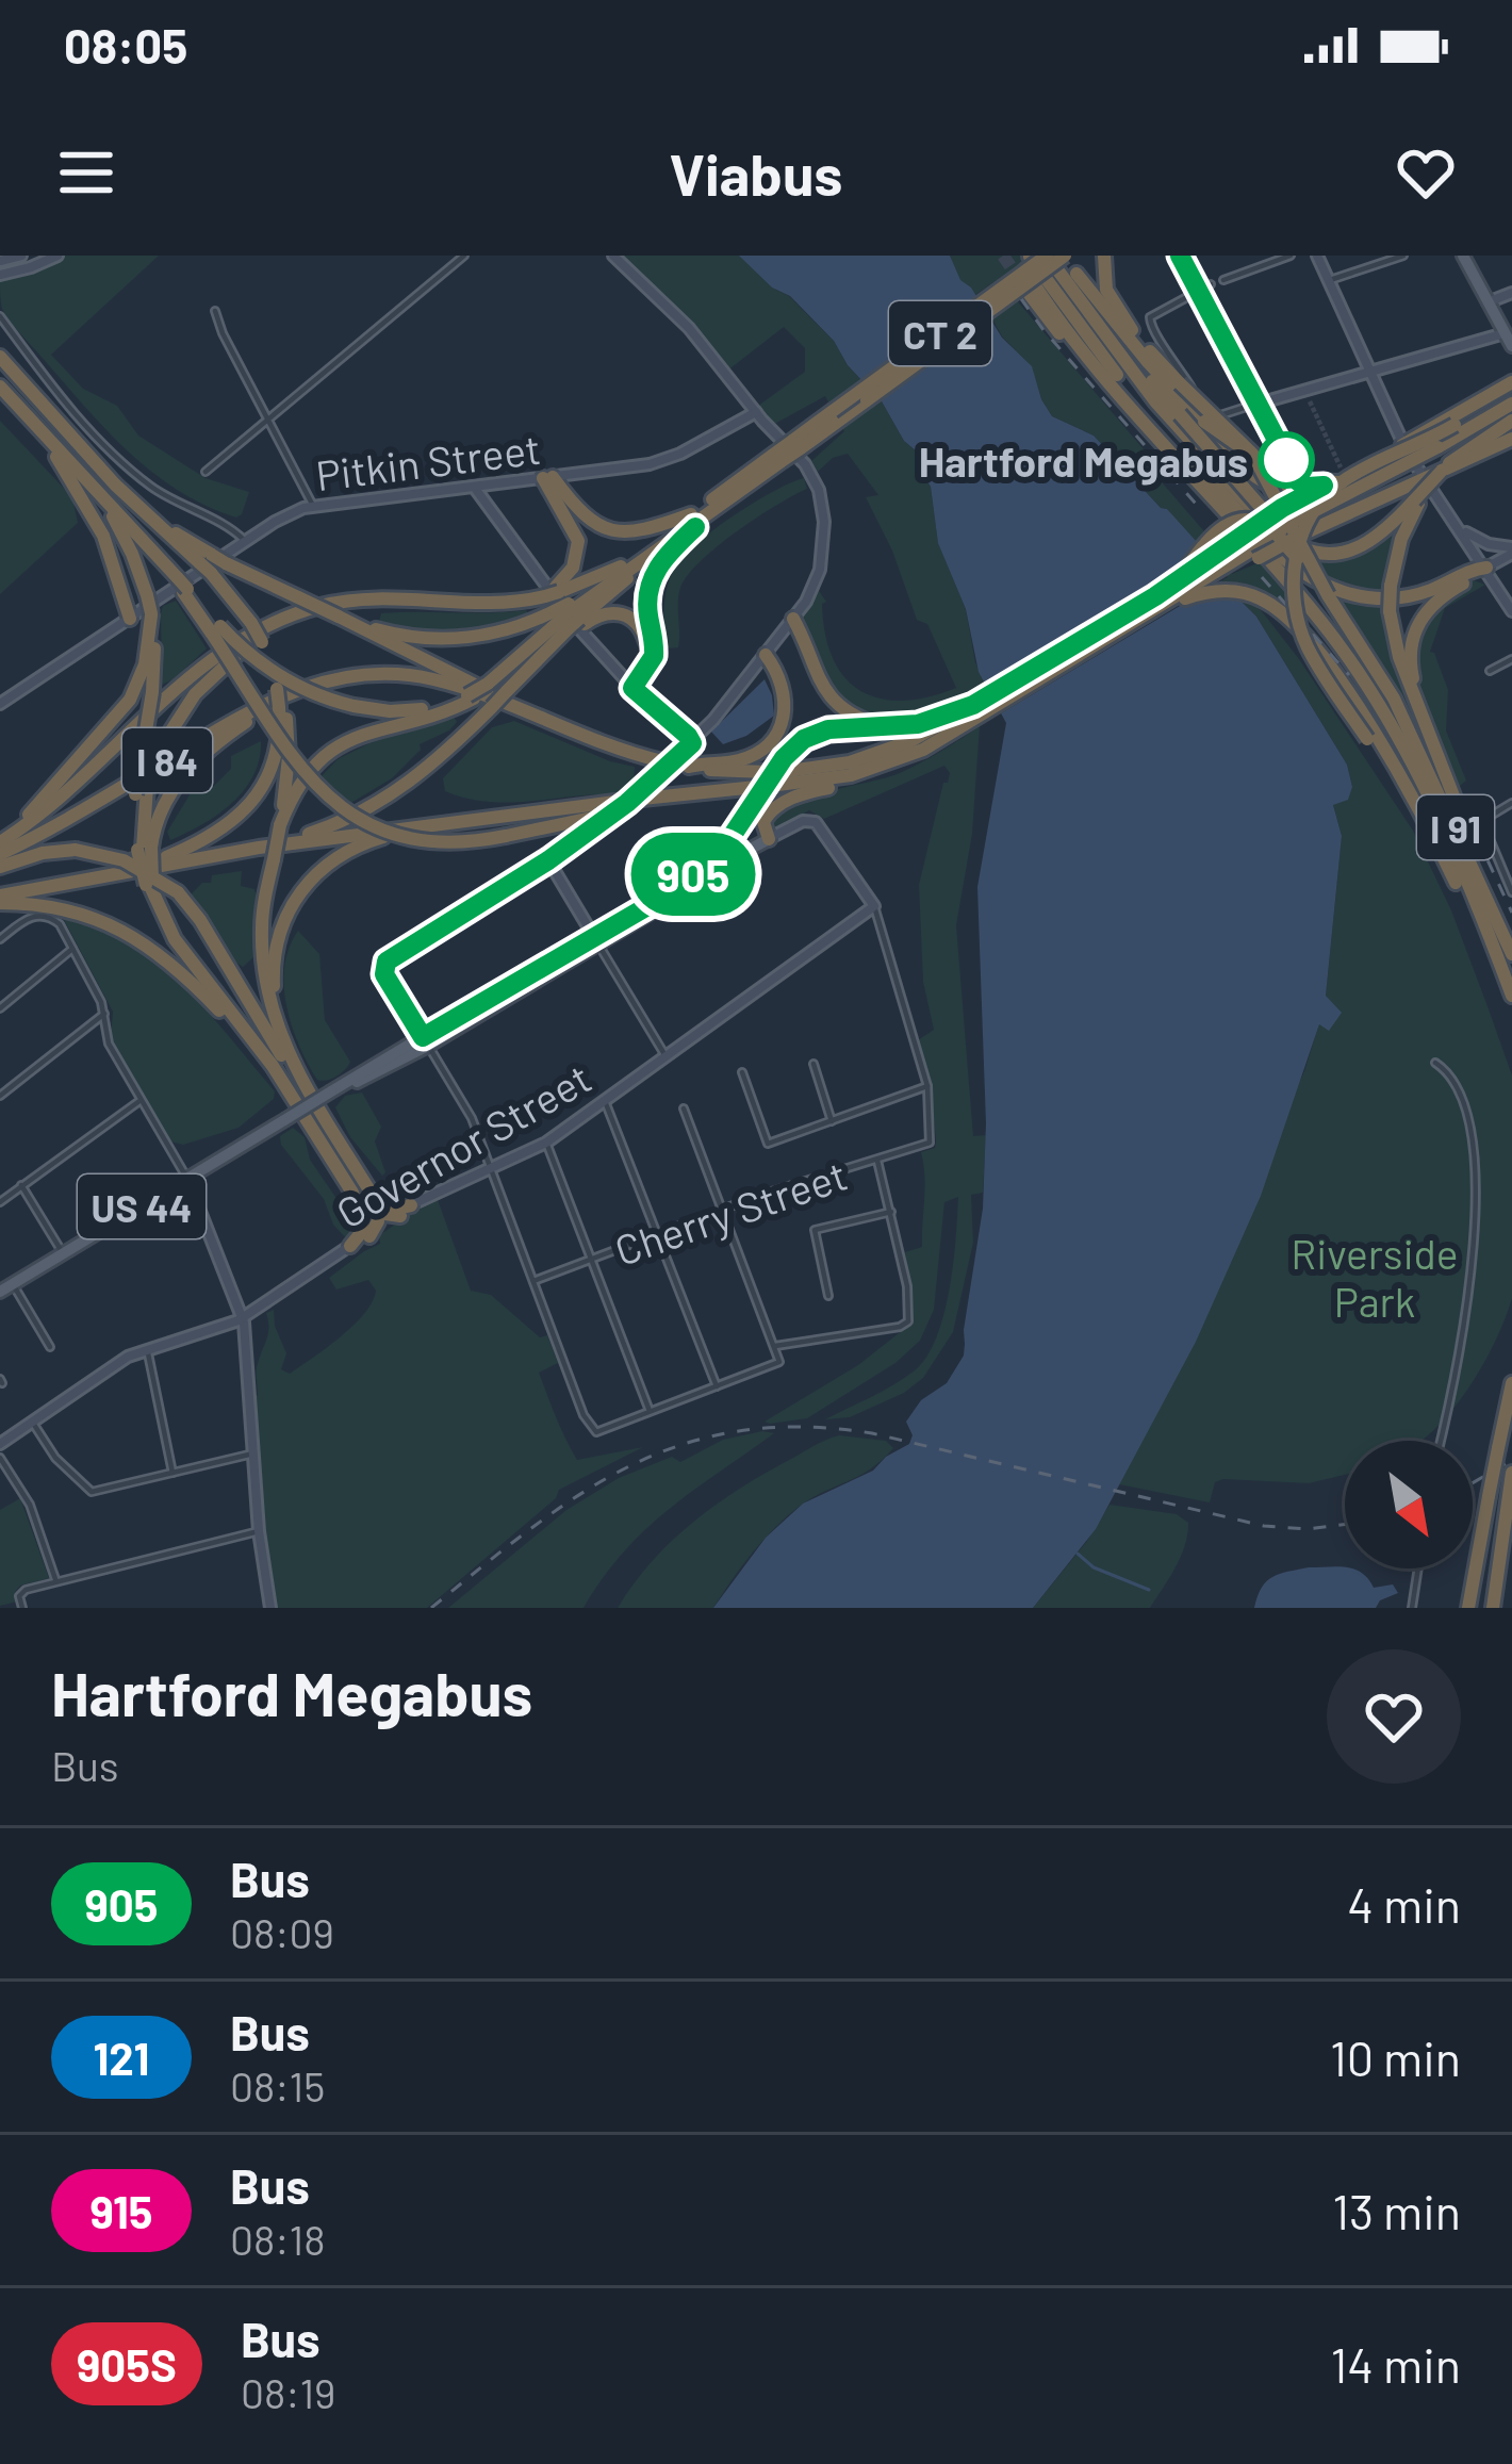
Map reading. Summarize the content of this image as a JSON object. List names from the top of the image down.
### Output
{
  "streets": {
    "highway": [
      "CT 2",
      "I 84",
      "I 91",
      "US 44"
    ],
    "main road": ["Pitkin Street", "Governor Street"],
    "street": ["Cherry Street"]
  },
  "crossings": [
    ["CT 2", "I 91"],
    ["I 84", "US 44"]
  ],
  "parks": ["Riverside Park"],
  "places": ["Hartford Megabus"],
  "lines": ["bus line 905"],
  "north": "bottom right",
  "page": {
    "status": "08:05",
    "header": "Viabus",
    "on_map": "905",
    "heading": ["Hartford Megabus", "Bus"],
    "list": [
      {
        "mark": "905",
        "name": "Bus",
        "note": "08:09",
        "value": "4 min"
      },
      {
        "mark": "121",
        "name": "Bus",
        "note": "08:15",
        "value": "10 min"
      },
      {
        "mark": "915",
        "name": "Bus",
        "note": "08:18",
        "value": "13 min"
      },
      {
        "mark": "905S",
        "name": "Bus",
        "note": "08:19",
        "value": "14 min"
      }
    ]
  }
}
